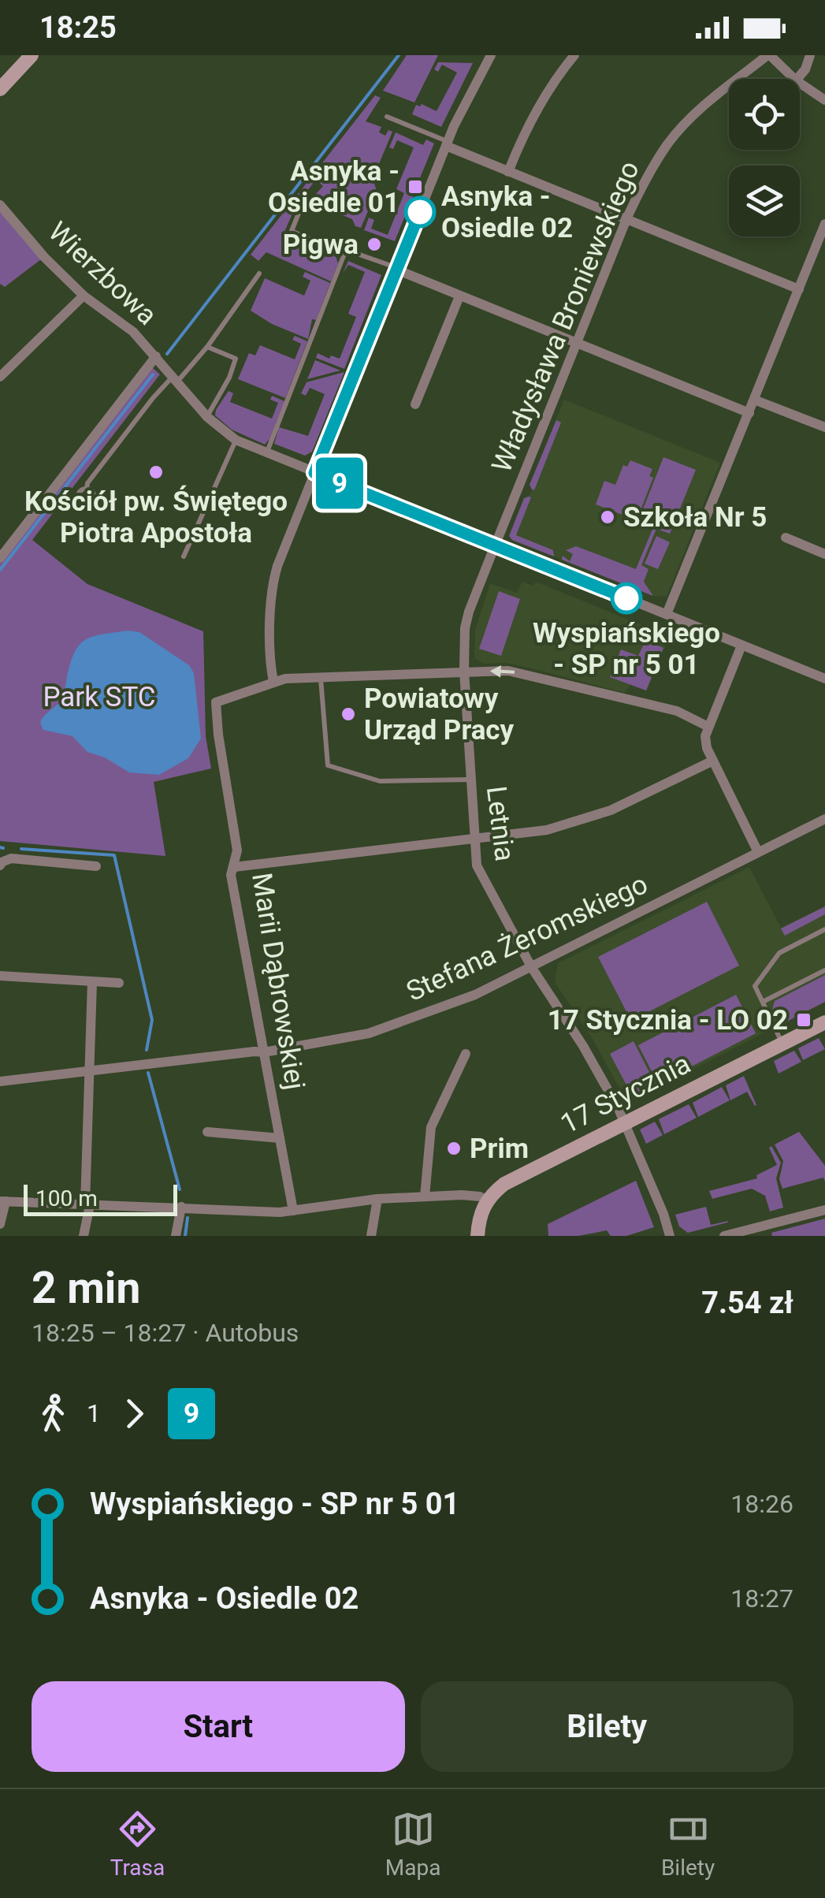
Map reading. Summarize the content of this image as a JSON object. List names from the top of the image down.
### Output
{
  "streets": {
    "street": [
      "Wierzbowa",
      "Władysława Broniewskiego",
      "Letnia",
      "Stefana Żeromskiego",
      "Marii Dąbrowskiej",
      "17 Stycznia"
    ]
  },
  "crossings": [
    ["Wierzbowa", "Władysława Broniewskiego"],
    ["Wierzbowa", "Letnia"],
    ["Władysława Broniewskiego", "Letnia"],
    ["Letnia", "Stefana Żeromskiego"],
    ["Letnia", "17 Stycznia"],
    ["Stefana Żeromskiego", "Marii Dąbrowskiej"]
  ],
  "parks": ["Park STC"],
  "places": {
    "transit": ["Asnyka - Osiedle 01", "17 Stycznia - LO 02"],
    "other": [
      "Asnyka - Osiedle 02",
      "Pigwa",
      "Kościół pw. Świętego Piotra Apostoła",
      "Szkoła Nr 5",
      "Wyspiańskiego - SP nr 5 01",
      "Powiatowy Urząd Pracy",
      "Prim"
    ]
  },
  "lines": ["bus line 9"],
  "scale_bar": "100 m",
  "page": {
    "status": "18:25",
    "on_map": "9",
    "scale": "100 m",
    "heading": ["2 min", "18:25 – 18:27 · Autobus", "7.54 zł"],
    "legs": ["1", "9"],
    "list": [
      {
        "name": "Wyspiańskiego - SP nr 5 01",
        "value": "18:26"
      },
      {
        "name": "Asnyka - Osiedle 02",
        "value": "18:27"
      }
    ],
    "buttons": ["Start", "Bilety"],
    "tabs": ["Trasa", "Mapa", "Bilety"]
  }
}
